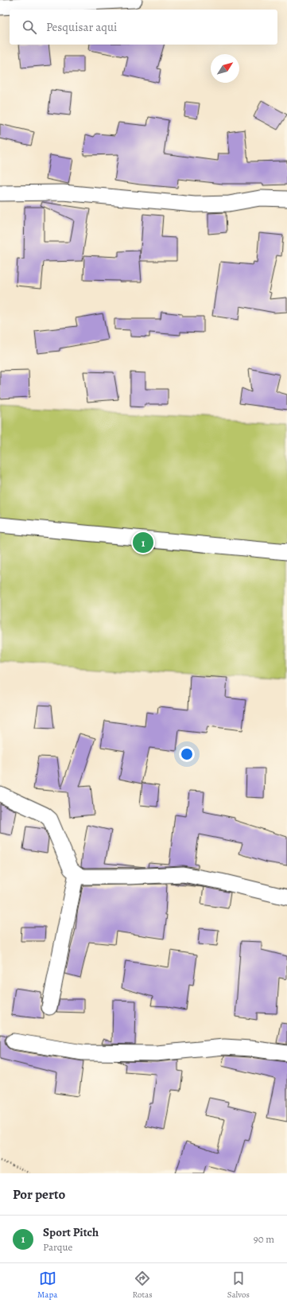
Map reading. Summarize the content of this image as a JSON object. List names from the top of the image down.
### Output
{
  "north": "top right",
  "page": {
    "search": "Pesquisar aqui",
    "pins": "1",
    "heading": "Por perto",
    "list": [
      {
        "mark": "1",
        "name": "Sport Pitch",
        "note": "Parque",
        "value": "90 m"
      }
    ],
    "nav": ["Mapa", "Rotas", "Salvos"]
  }
}
